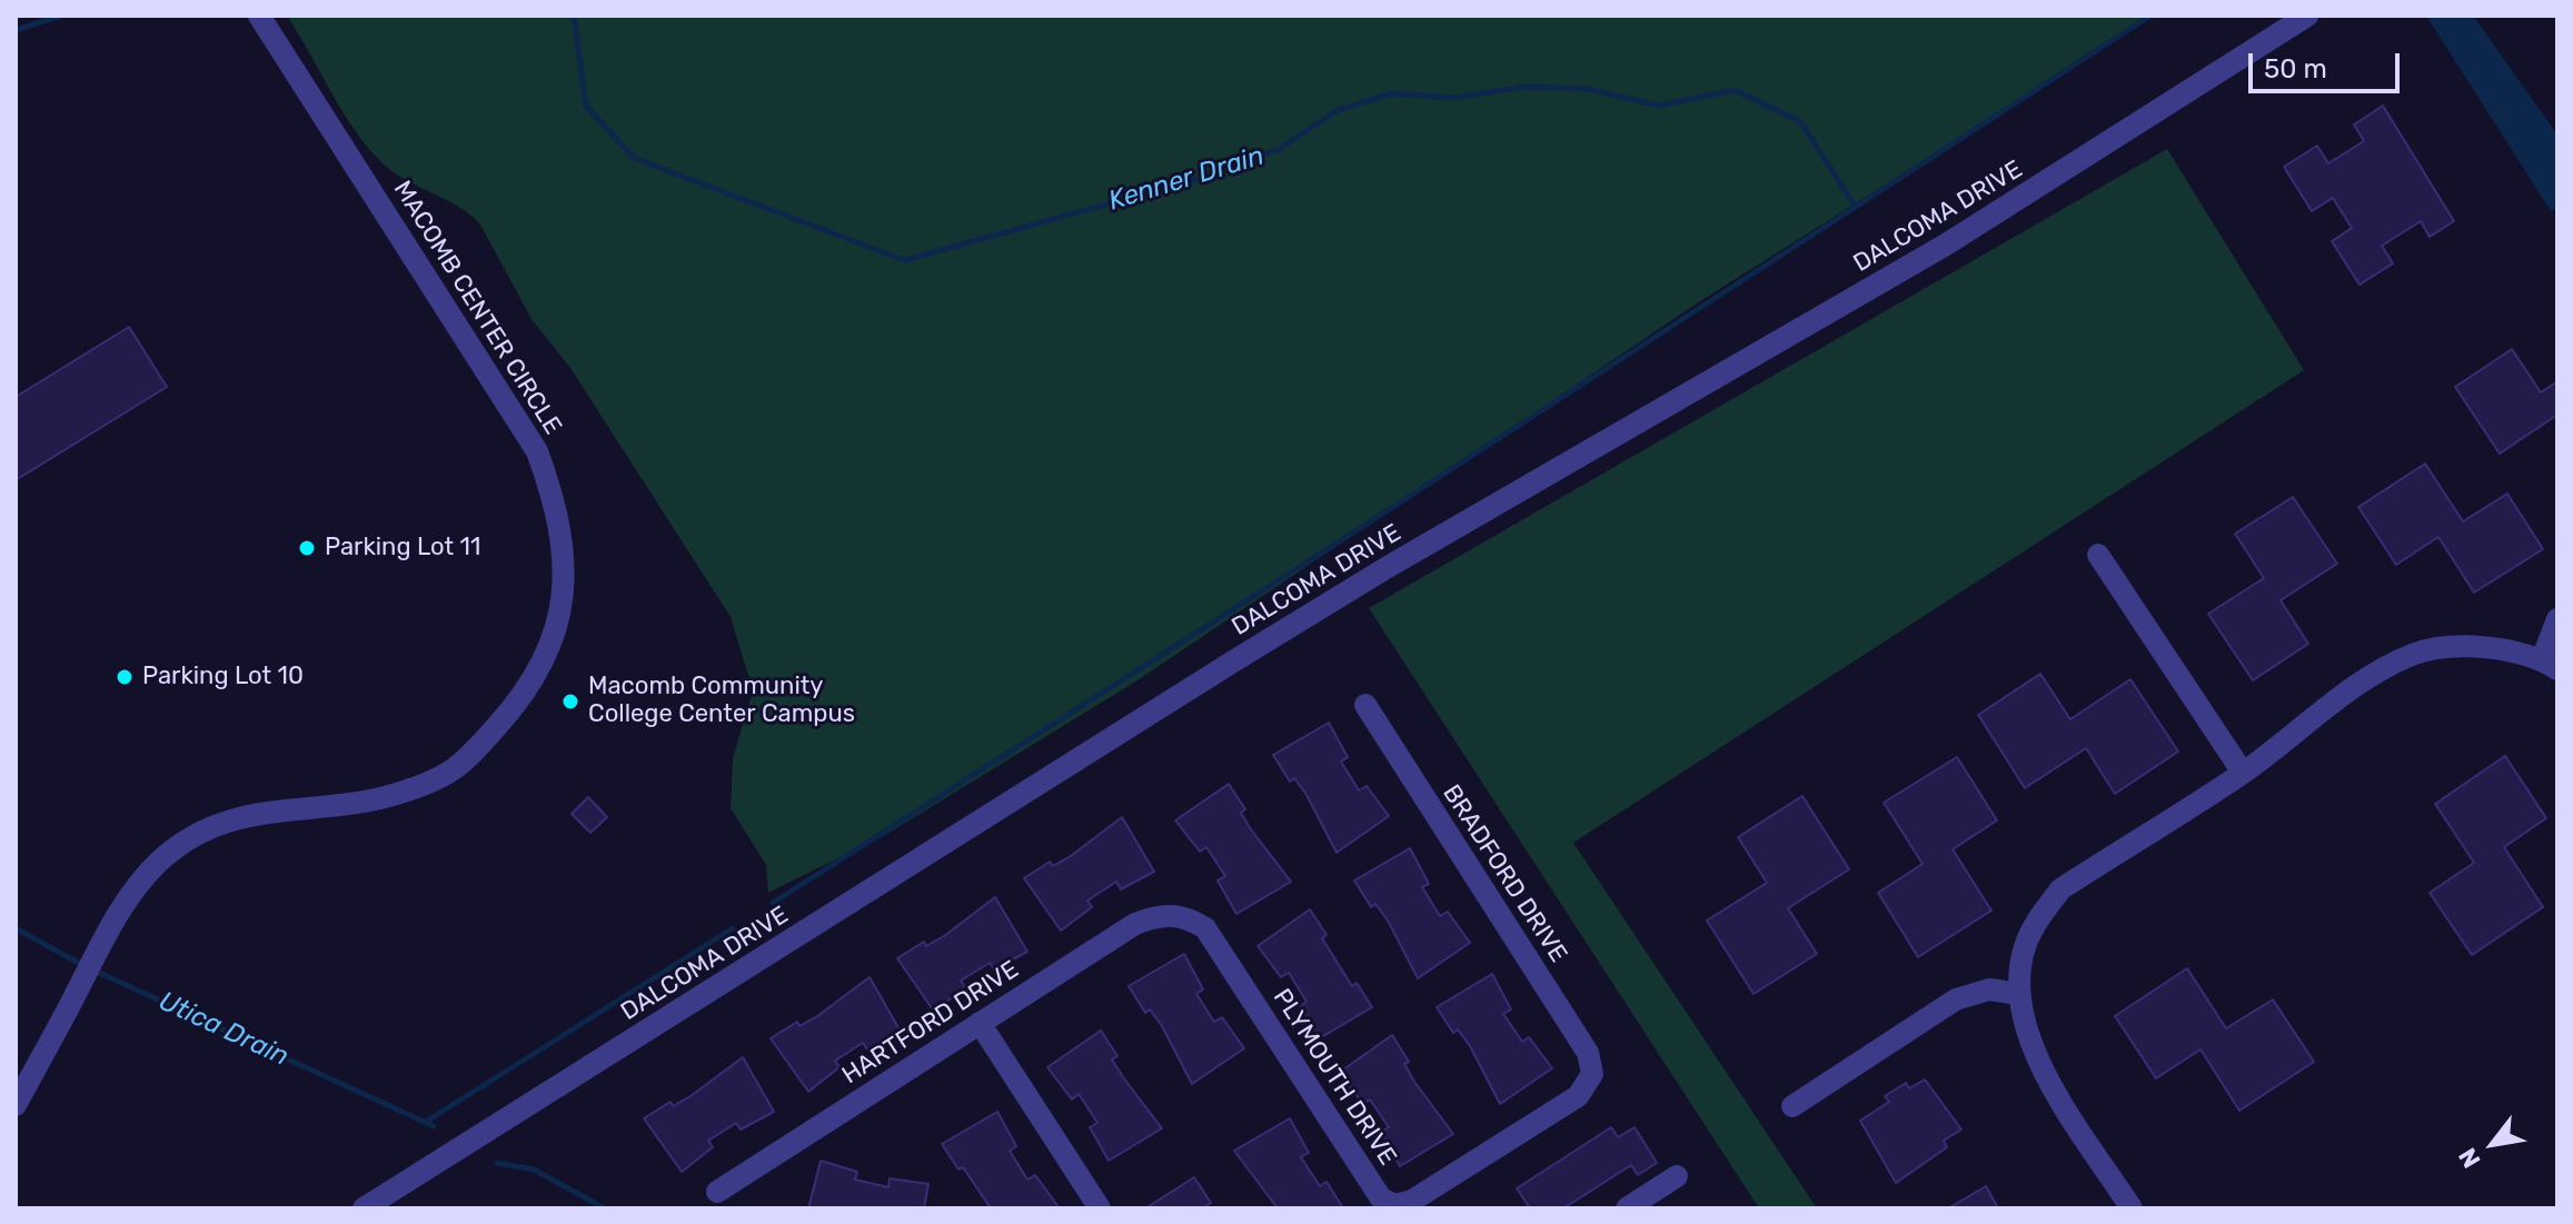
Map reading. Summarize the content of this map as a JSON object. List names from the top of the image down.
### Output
{
  "streets": {
    "street": [
      "DALCOMA DRIVE",
      "MACOMB CENTER CIRCLE",
      "BRADFORD DRIVE",
      "HARTFORD DRIVE",
      "PLYMOUTH DRIVE"
    ]
  },
  "crossings": [
    ["BRADFORD DRIVE", "PLYMOUTH DRIVE"],
    ["HARTFORD DRIVE", "PLYMOUTH DRIVE"]
  ],
  "water": ["Kenner Drain", "Utica Drain"],
  "places": ["Parking Lot 11", "Parking Lot 10", "Macomb Community College Center Campus"],
  "scale_bar": "50 m",
  "north": "bottom left"
}
